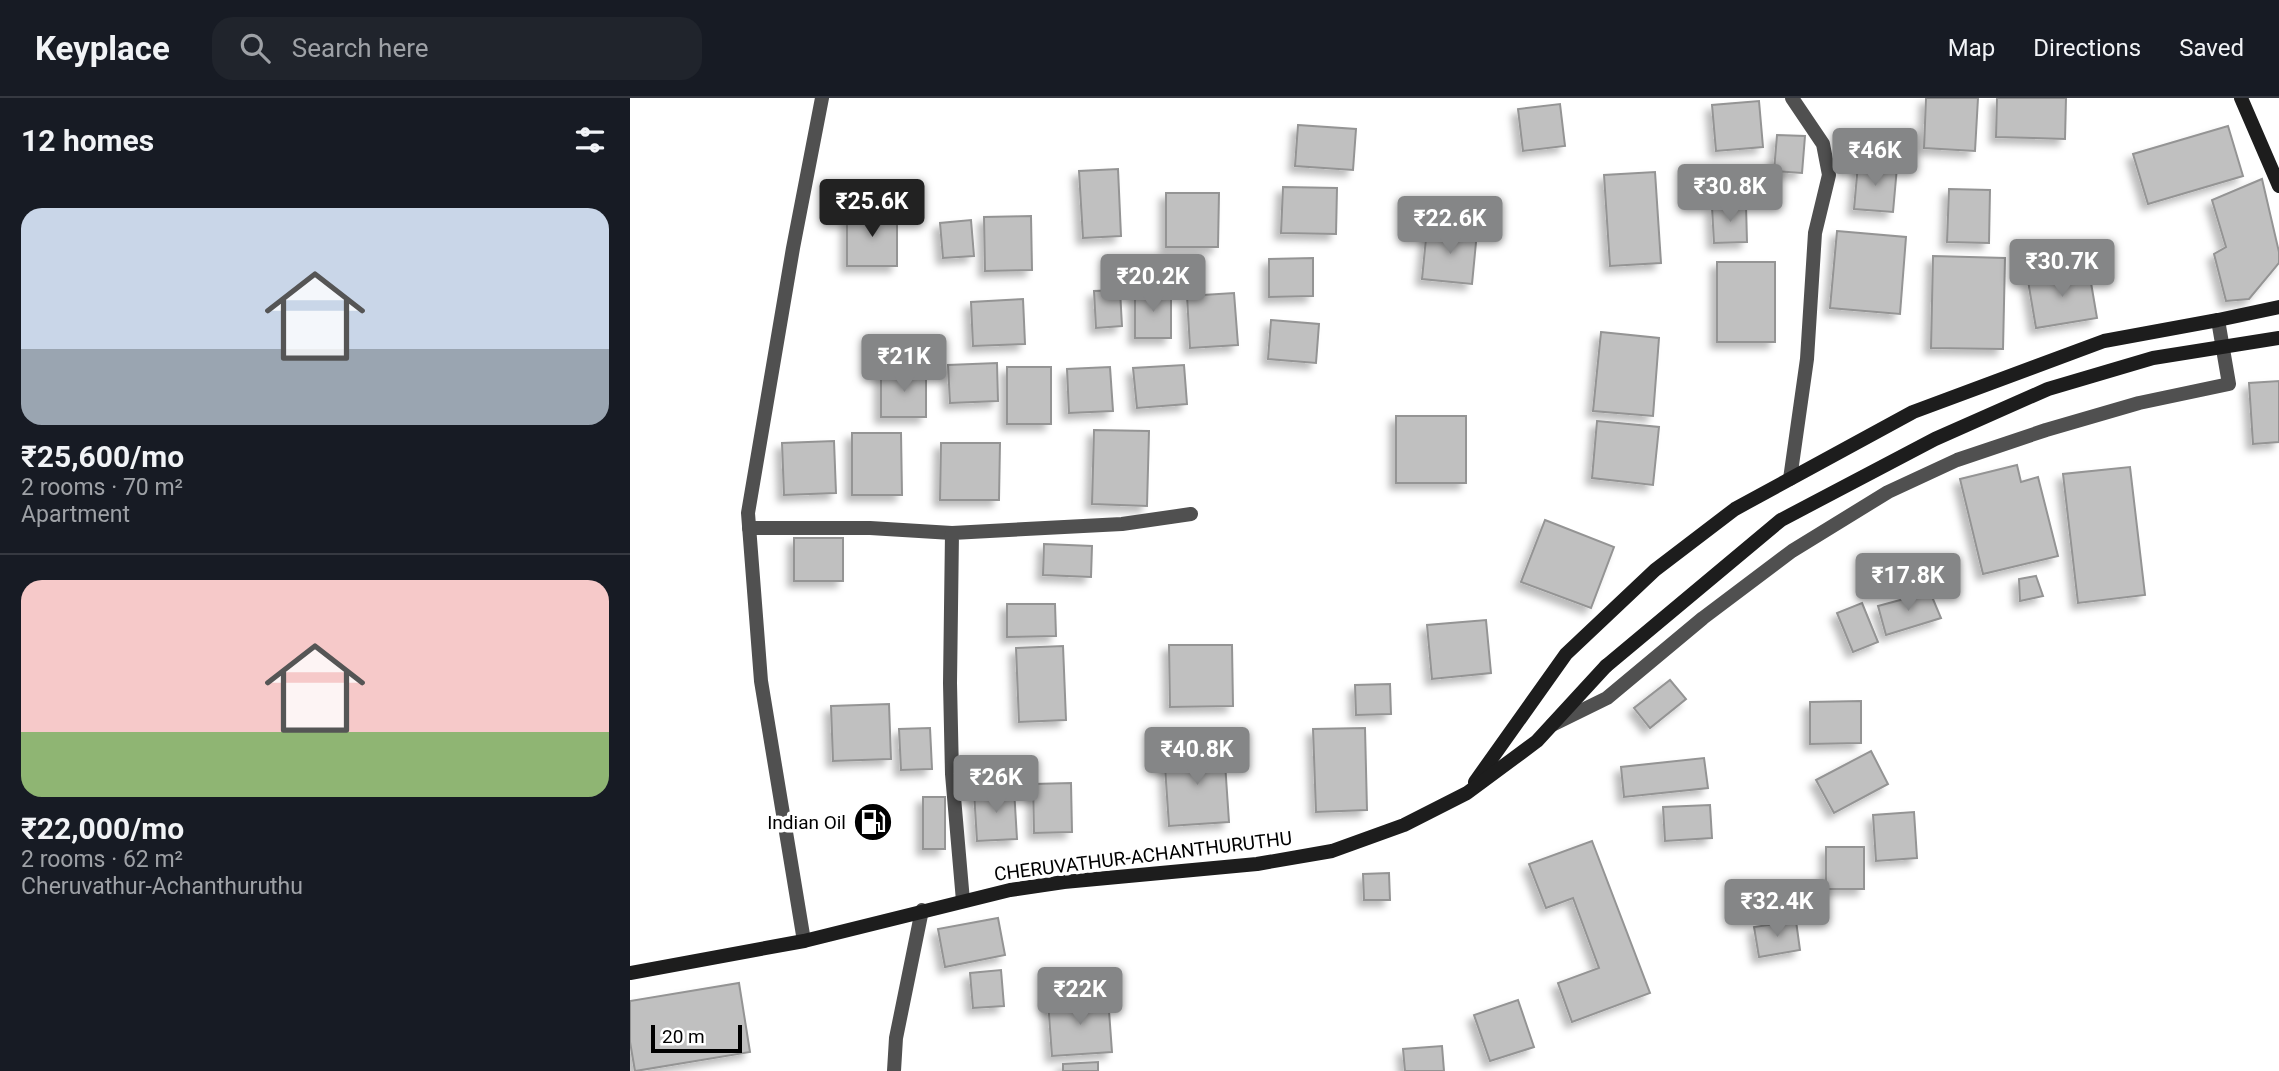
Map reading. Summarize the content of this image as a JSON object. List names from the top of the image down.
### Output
{
  "streets": {
    "main road": ["CHERUVATHUR-ACHANTHURUTHU"]
  },
  "places": {
    "fuel station": ["Indian Oil"]
  },
  "scale_bar": "20 m",
  "page": {
    "header": "Keyplace",
    "search": "Search here",
    "nav": ["Map", "Directions", "Saved"],
    "heading": "12 homes",
    "price": [
      "₹46K",
      "₹30.8K",
      "₹25.6K",
      "₹22.6K",
      "₹30.7K",
      "₹20.2K",
      "₹21K",
      "₹17.8K",
      "₹40.8K",
      "₹26K",
      "₹32.4K",
      "₹22K"
    ],
    "list": [
      {
        "name": "₹25,600/mo",
        "note": "2 rooms · 70 m² · Apartment"
      },
      {
        "name": "₹22,000/mo",
        "note": "2 rooms · 62 m² · Cheruvathur-Achanthuruthu"
      }
    ],
    "scale": "20 m"
  }
}
